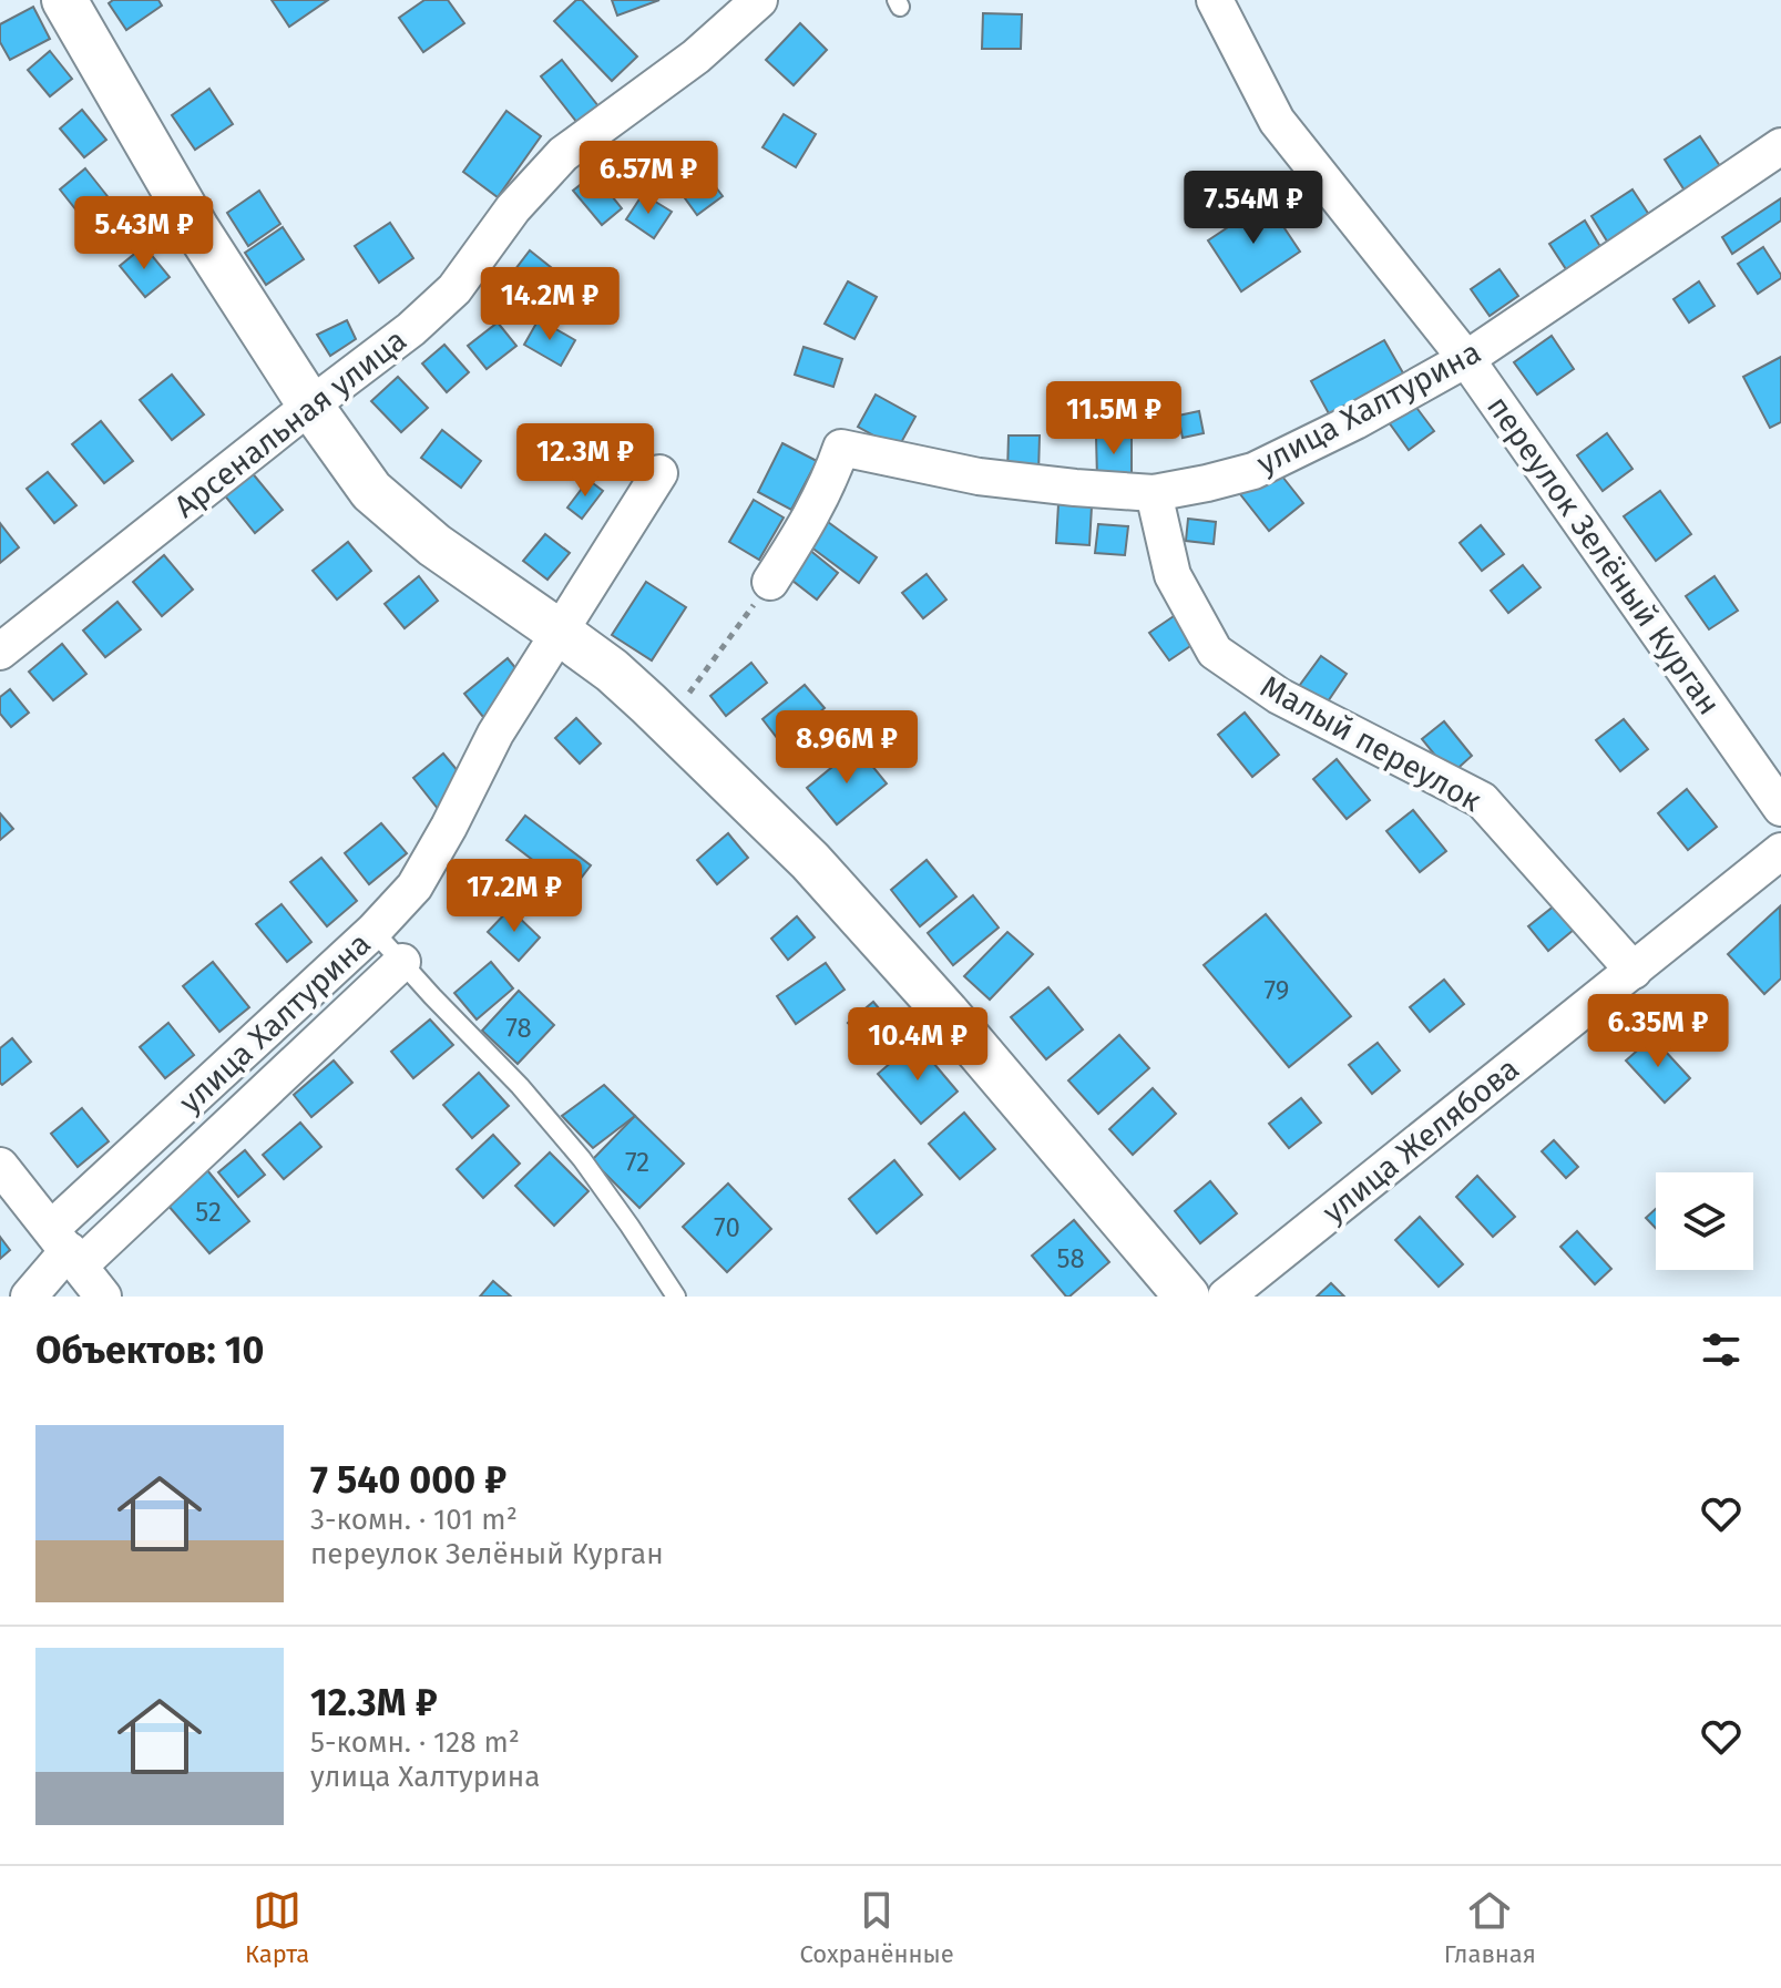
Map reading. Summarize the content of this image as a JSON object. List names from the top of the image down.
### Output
{
  "streets": {
    "street": [
      "улица Халтурина",
      "Арсенальная улица",
      "переулок Зелёный Курган",
      "Малый переулок",
      "улица Желябова"
    ]
  },
  "crossings": [
    ["улица Халтурина", "переулок Зелёный Курган"],
    ["улица Халтурина", "Малый переулок"],
    ["Малый переулок", "улица Желябова"]
  ],
  "house_numbers": [
    "79",
    "78",
    "72",
    "52",
    "70",
    "58"
  ],
  "page": {
    "price": [
      "6.57M ₽",
      "7.54M ₽",
      "5.43M ₽",
      "14.2M ₽",
      "11.5M ₽",
      "12.3M ₽",
      "8.96M ₽",
      "17.2M ₽",
      "6.35M ₽",
      "10.4M ₽"
    ],
    "heading": "Объектов: 10",
    "list": [
      {
        "name": "7 540 000 ₽",
        "note": "3-комн. · 101 m² · переулок Зелёный Курган"
      },
      {
        "name": "12.3M ₽",
        "note": "5-комн. · 128 m² · улица Халтурина"
      }
    ],
    "tabs": ["Карта", "Сохранённые", "Главная"]
  }
}
